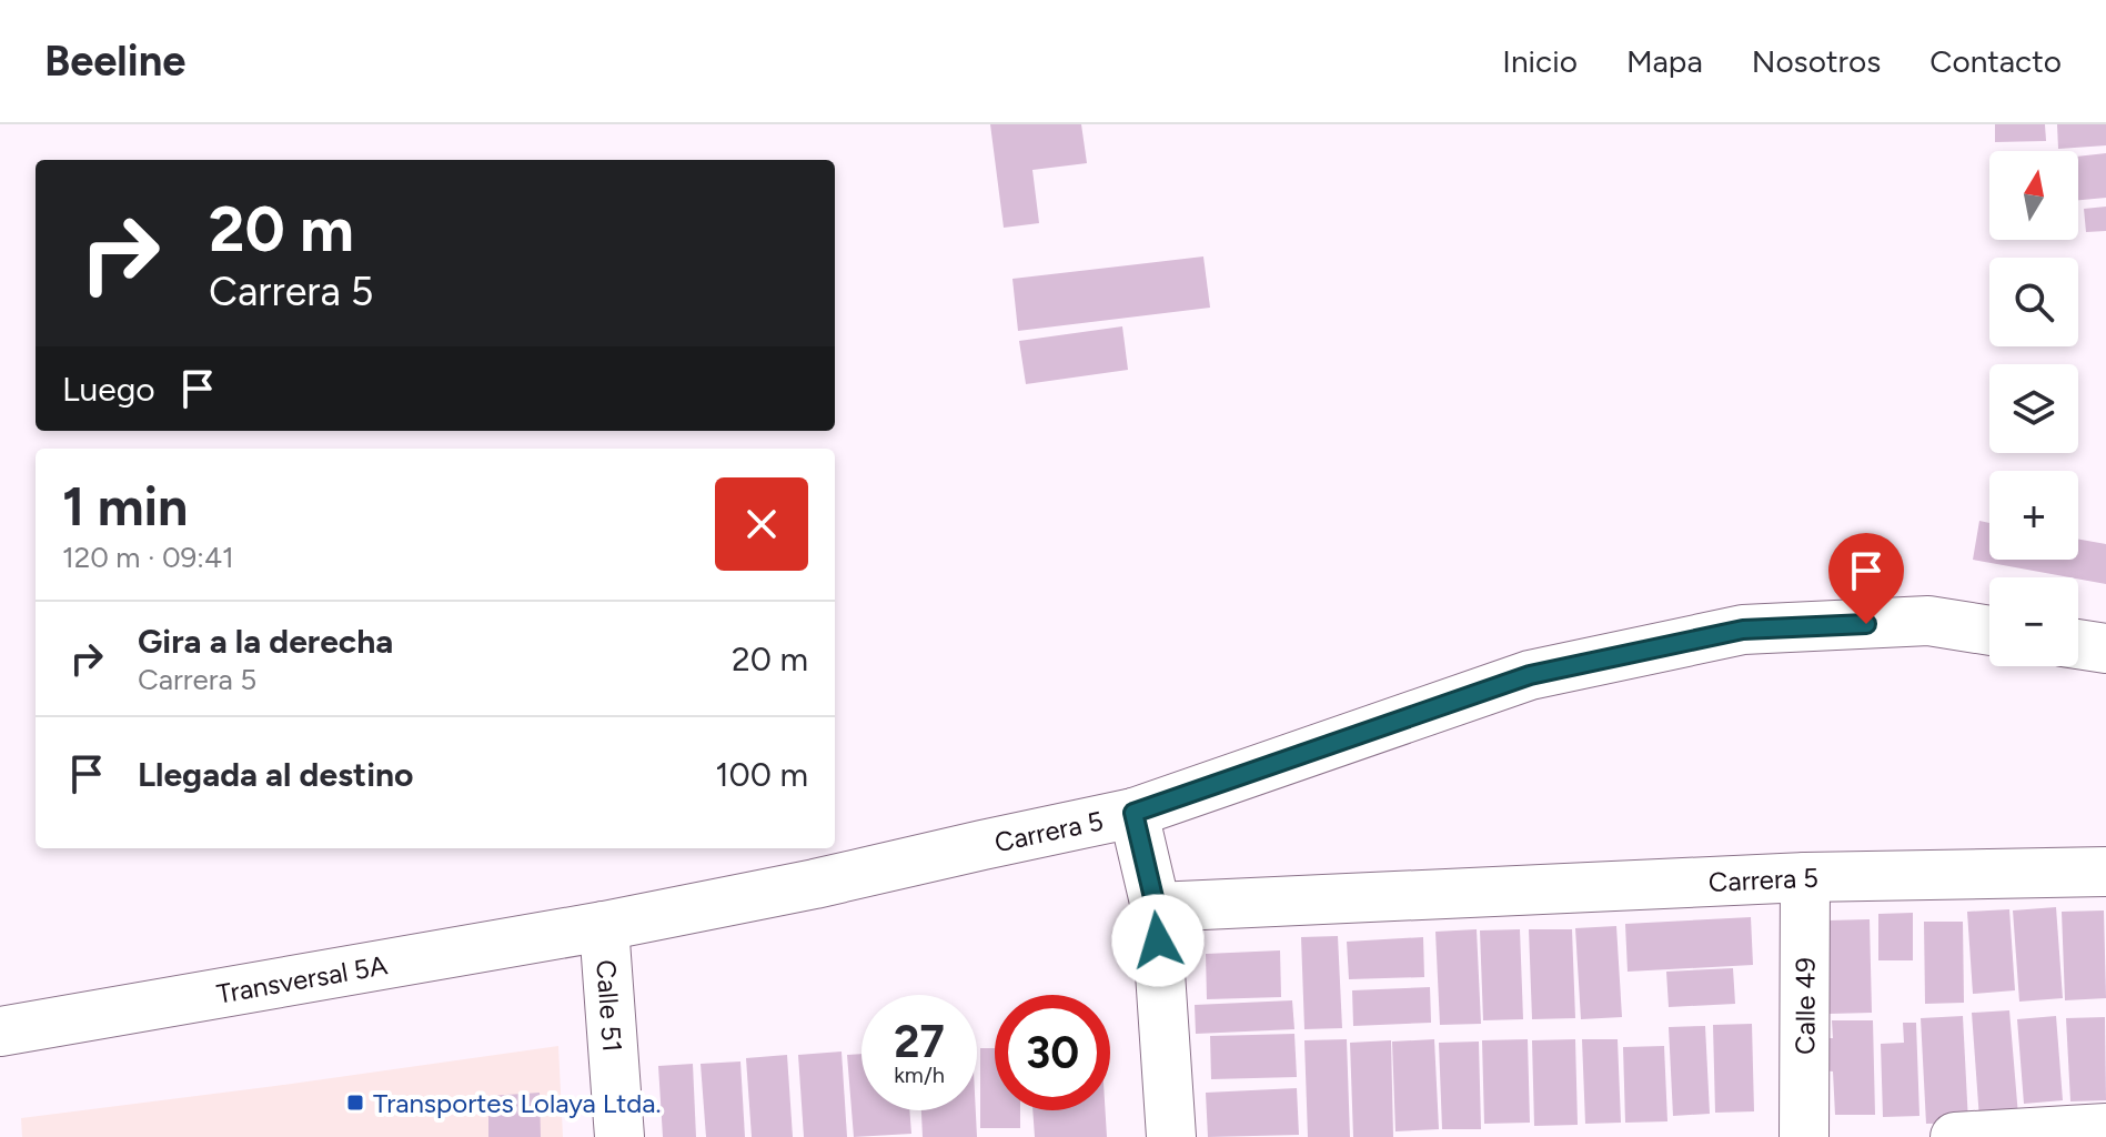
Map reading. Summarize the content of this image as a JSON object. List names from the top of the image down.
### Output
{
  "streets": {
    "main road": [
      "Carrera 5",
      "Transversal 5A",
      "Calle 51",
      "Calle 49"
    ]
  },
  "crossings": [
    ["Carrera 5", "Transversal 5A"],
    ["Carrera 5", "Calle 51"],
    ["Carrera 5", "Calle 49"],
    ["Transversal 5A", "Calle 51"]
  ],
  "places": {
    "transit": ["Transportes Lolaya Ltda."]
  },
  "north": "top",
  "page": {
    "header": "Beeline",
    "nav": [
      "Inicio",
      "Mapa",
      "Nosotros",
      "Contacto"
    ],
    "map_buttons": ["+", "−"],
    "turn": ["20 m", "Carrera 5"],
    "then": "Luego",
    "heading": ["1 min", "120 m · 09:41"],
    "list": [
      {
        "name": "Gira a la derecha",
        "note": "Carrera 5",
        "value": "20 m"
      },
      {
        "name": "Llegada al destino",
        "value": "100 m"
      }
    ],
    "speed": "27 km/h",
    "limit": "30"
  }
}
